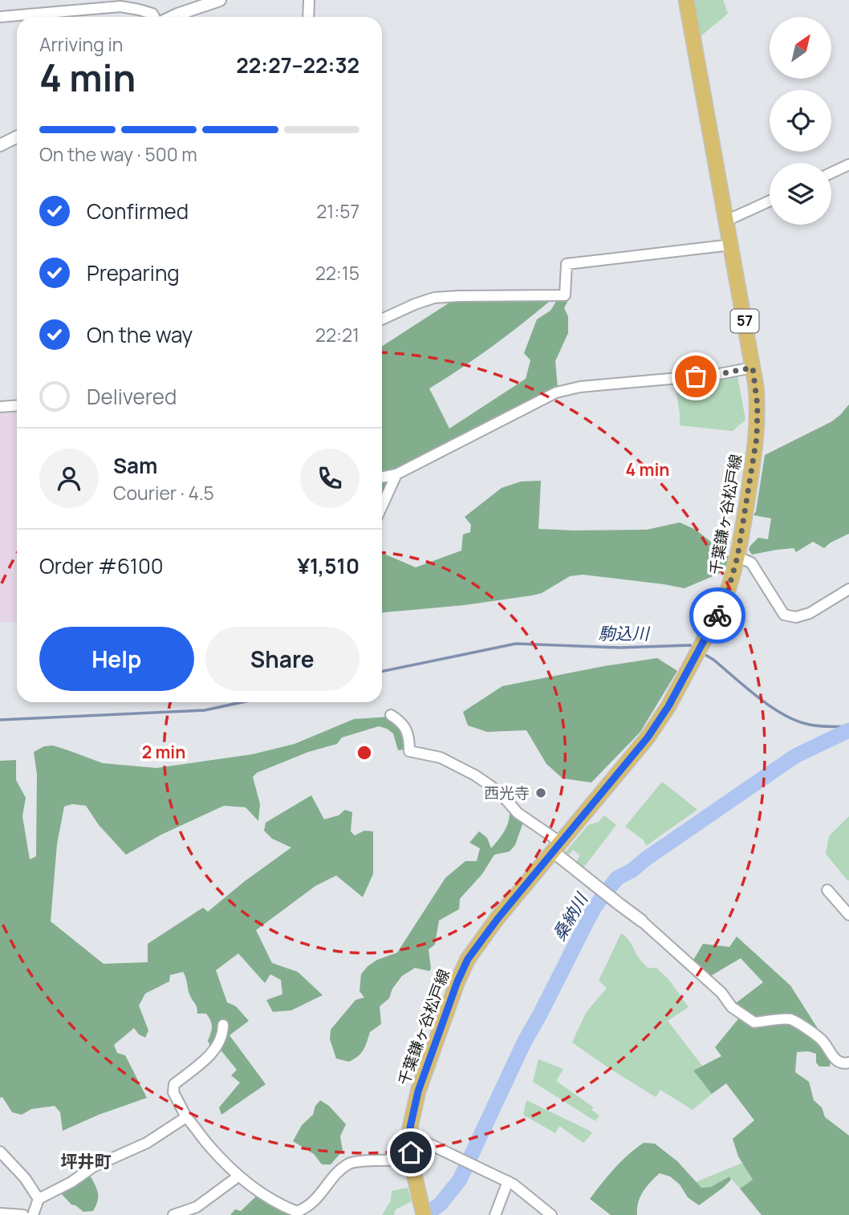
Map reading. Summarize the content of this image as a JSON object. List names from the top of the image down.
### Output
{
  "streets": {
    "main road": ["57", "千葉鎌ヶ谷松戸線"]
  },
  "districts": ["坪井町"],
  "water": ["駒込川", "桑納川"],
  "places": ["西光寺"],
  "north": "top right",
  "page": {
    "heading": ["4 min", "Arriving in", "22:27–22:32"],
    "panel": [
      "Sam",
      "Courier · 4.5",
      "Order #6100",
      "¥1,510"
    ],
    "bar": "On the way · 500 m",
    "list": [
      ["Confirmed", "21:57"],
      ["Preparing", "22:15"],
      ["On the way", "22:21"],
      "Delivered"
    ],
    "buttons": ["Help", "Share"]
  },
  "rings": ["4 min", "2 min"]
}
